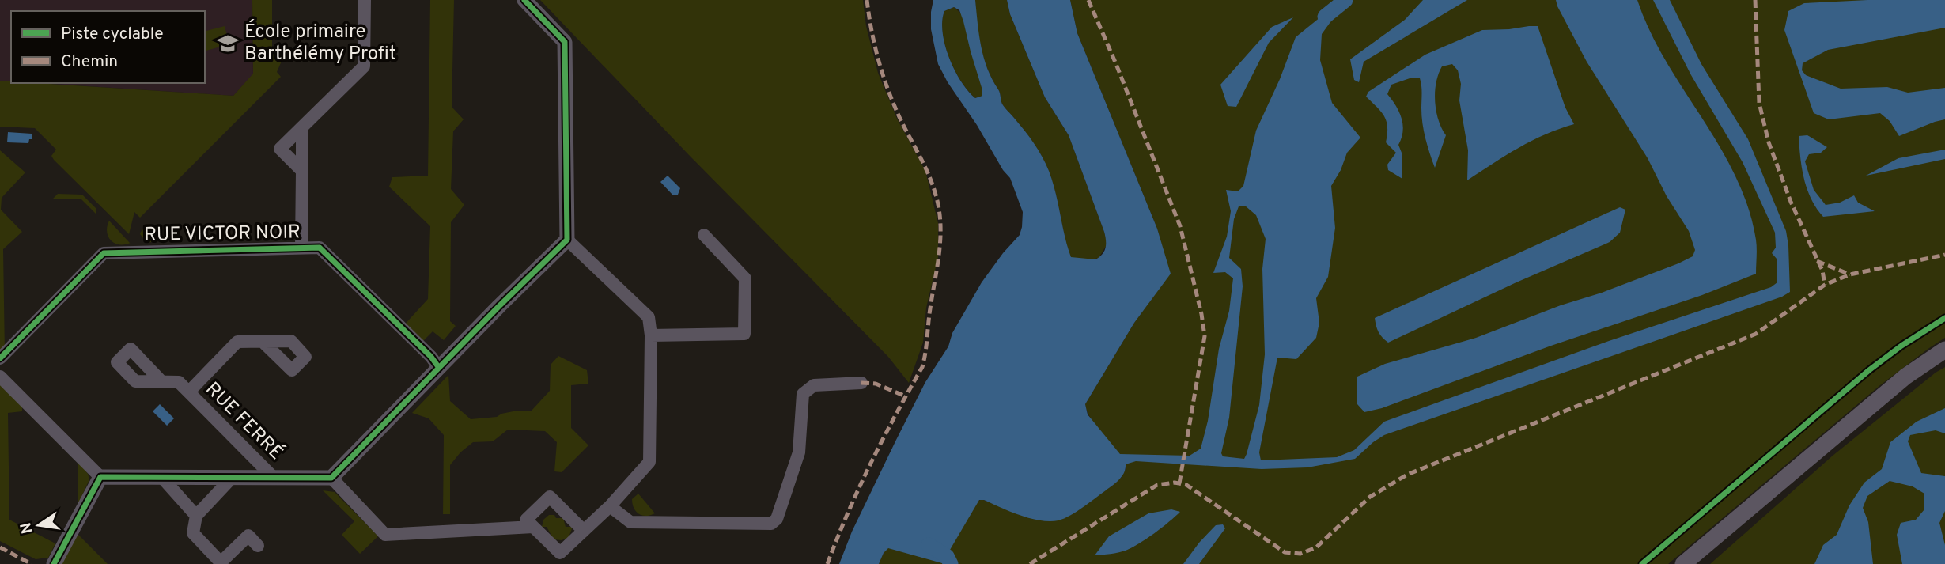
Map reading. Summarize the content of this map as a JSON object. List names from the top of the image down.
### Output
{
  "streets": {
    "street": ["RUE VICTOR NOIR", "RUE FERRÉ"]
  },
  "places": {
    "school or university": ["École primaire Barthélémy Profit"]
  },
  "legend": ["Piste cyclable", "Chemin"],
  "north": "left"
}
